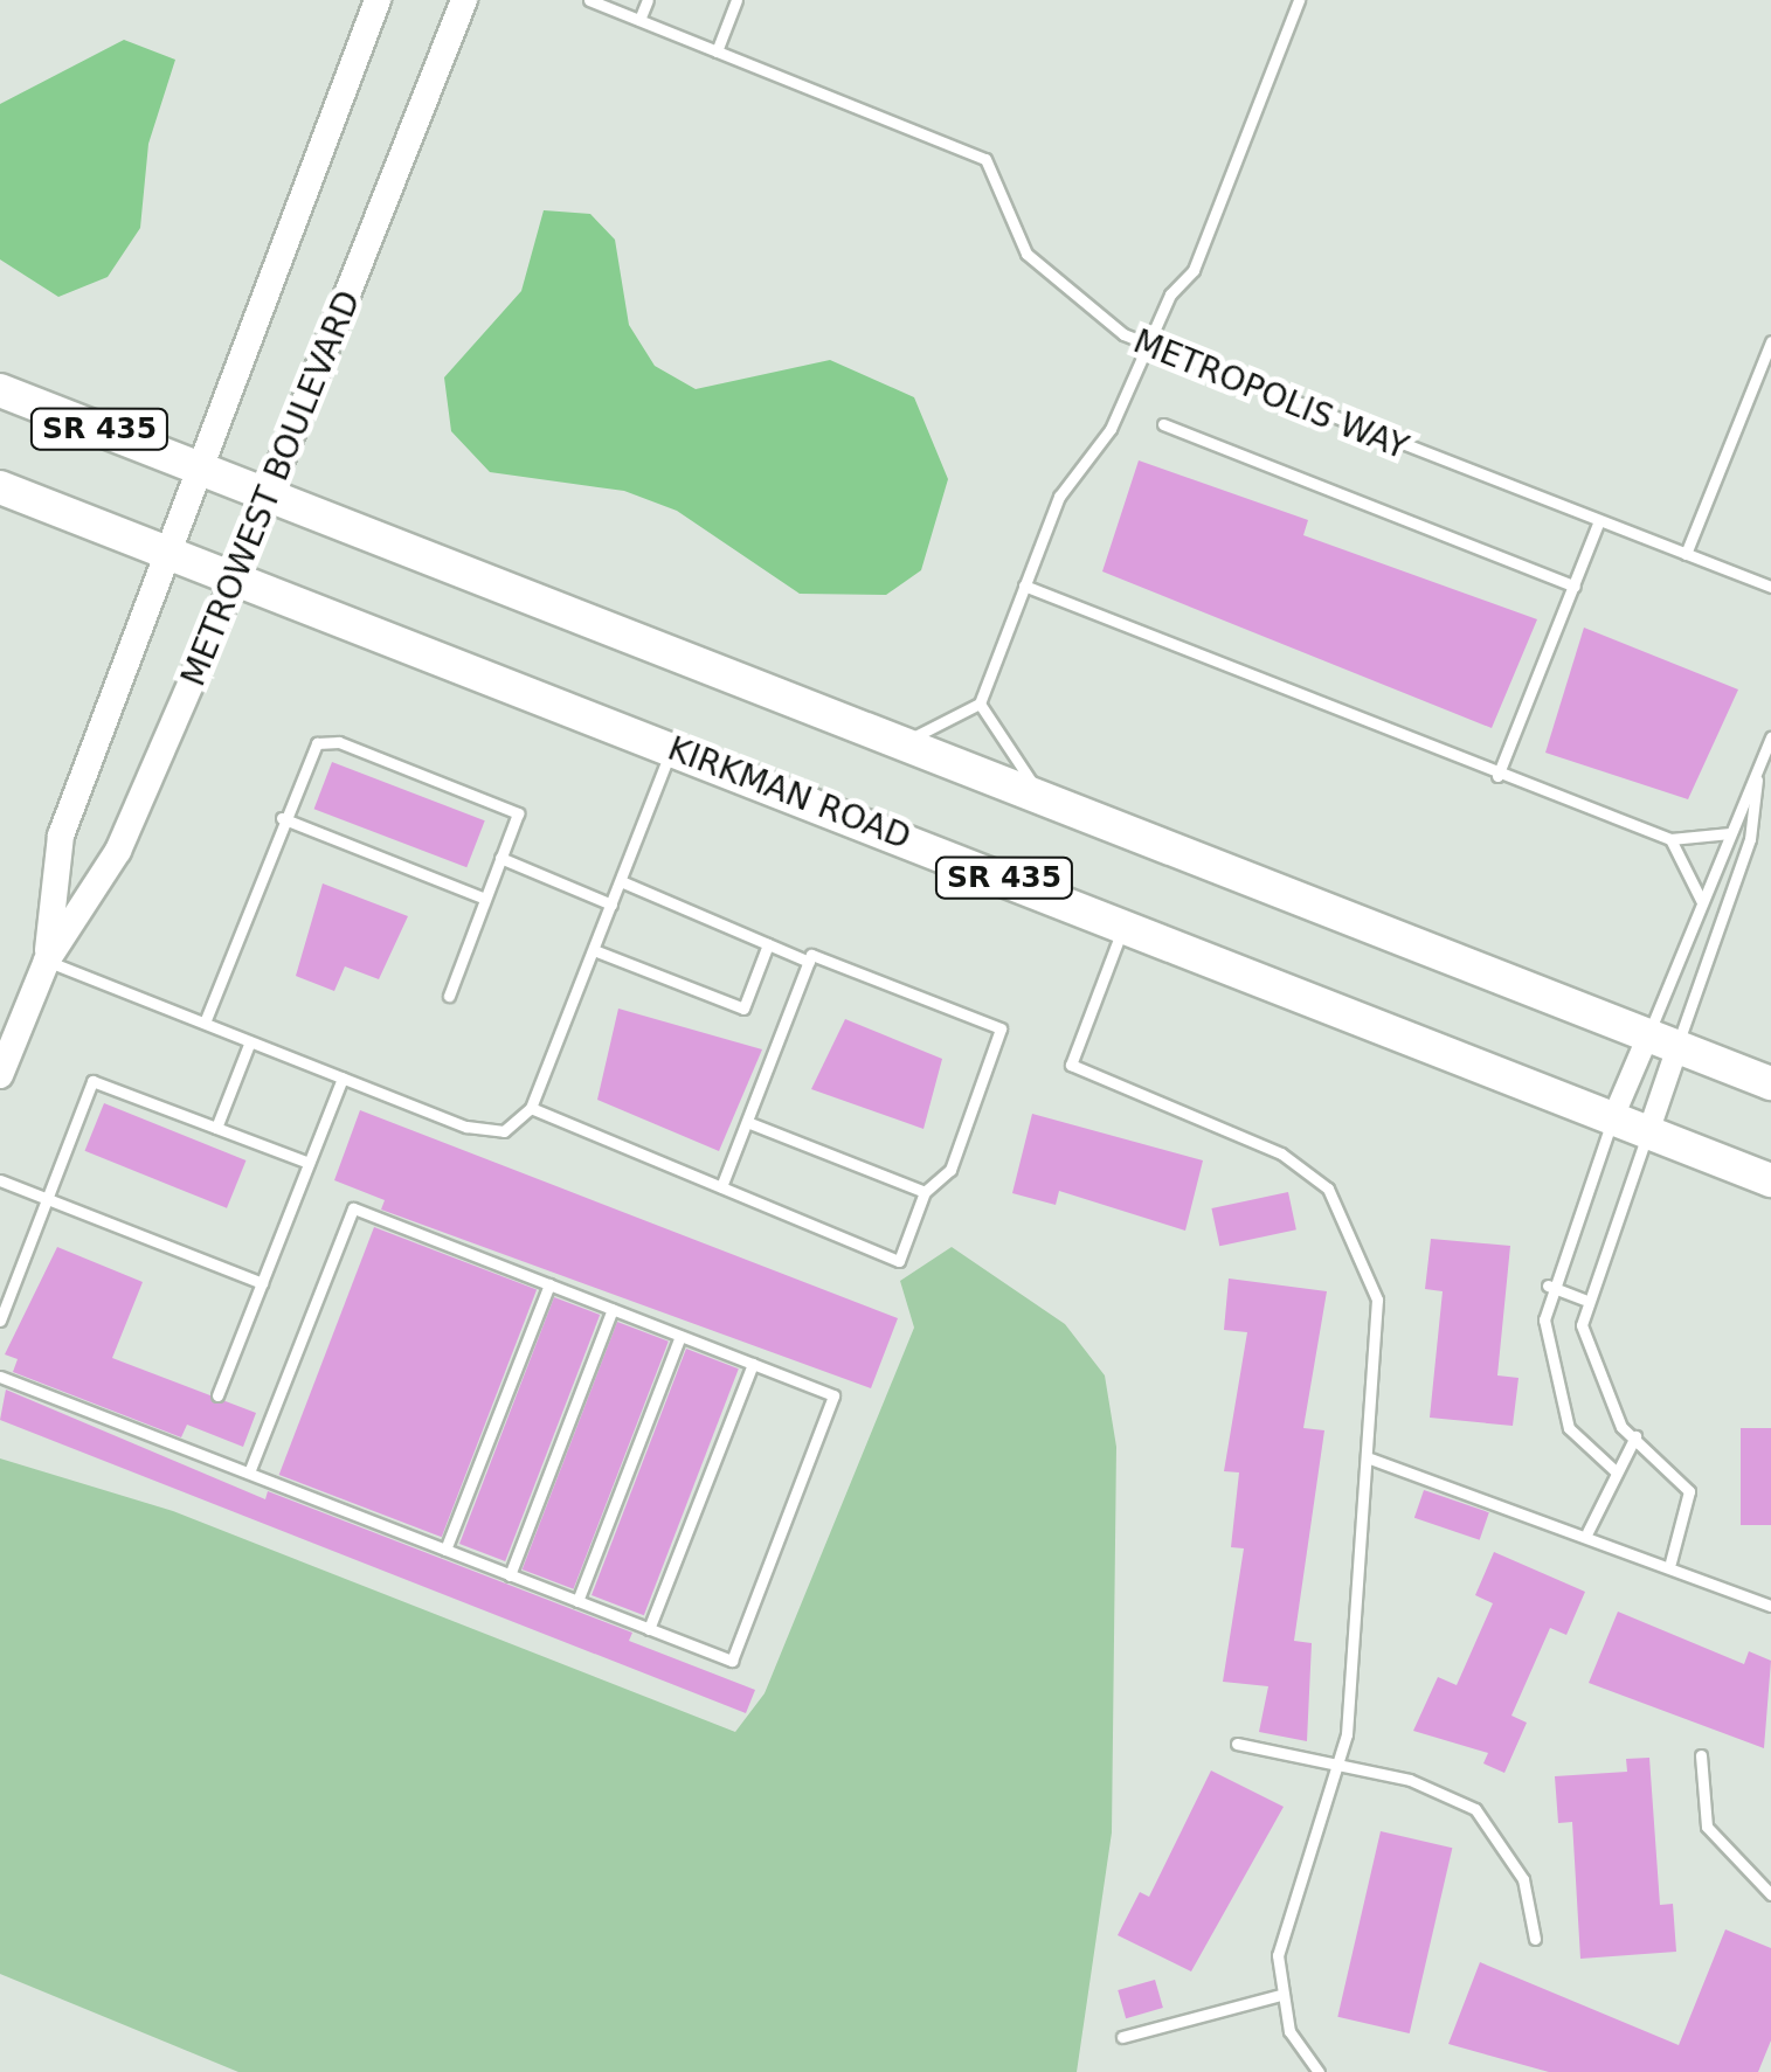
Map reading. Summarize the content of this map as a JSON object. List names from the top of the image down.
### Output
{
  "streets": {
    "main road": ["SR 435", "KIRKMAN ROAD"],
    "street": ["METROWEST BOULEVARD"],
    "lane": ["METROPOLIS WAY"]
  },
  "crossings": [
    ["SR 435", "METROWEST BOULEVARD"],
    ["METROWEST BOULEVARD", "KIRKMAN ROAD"]
  ]
}
